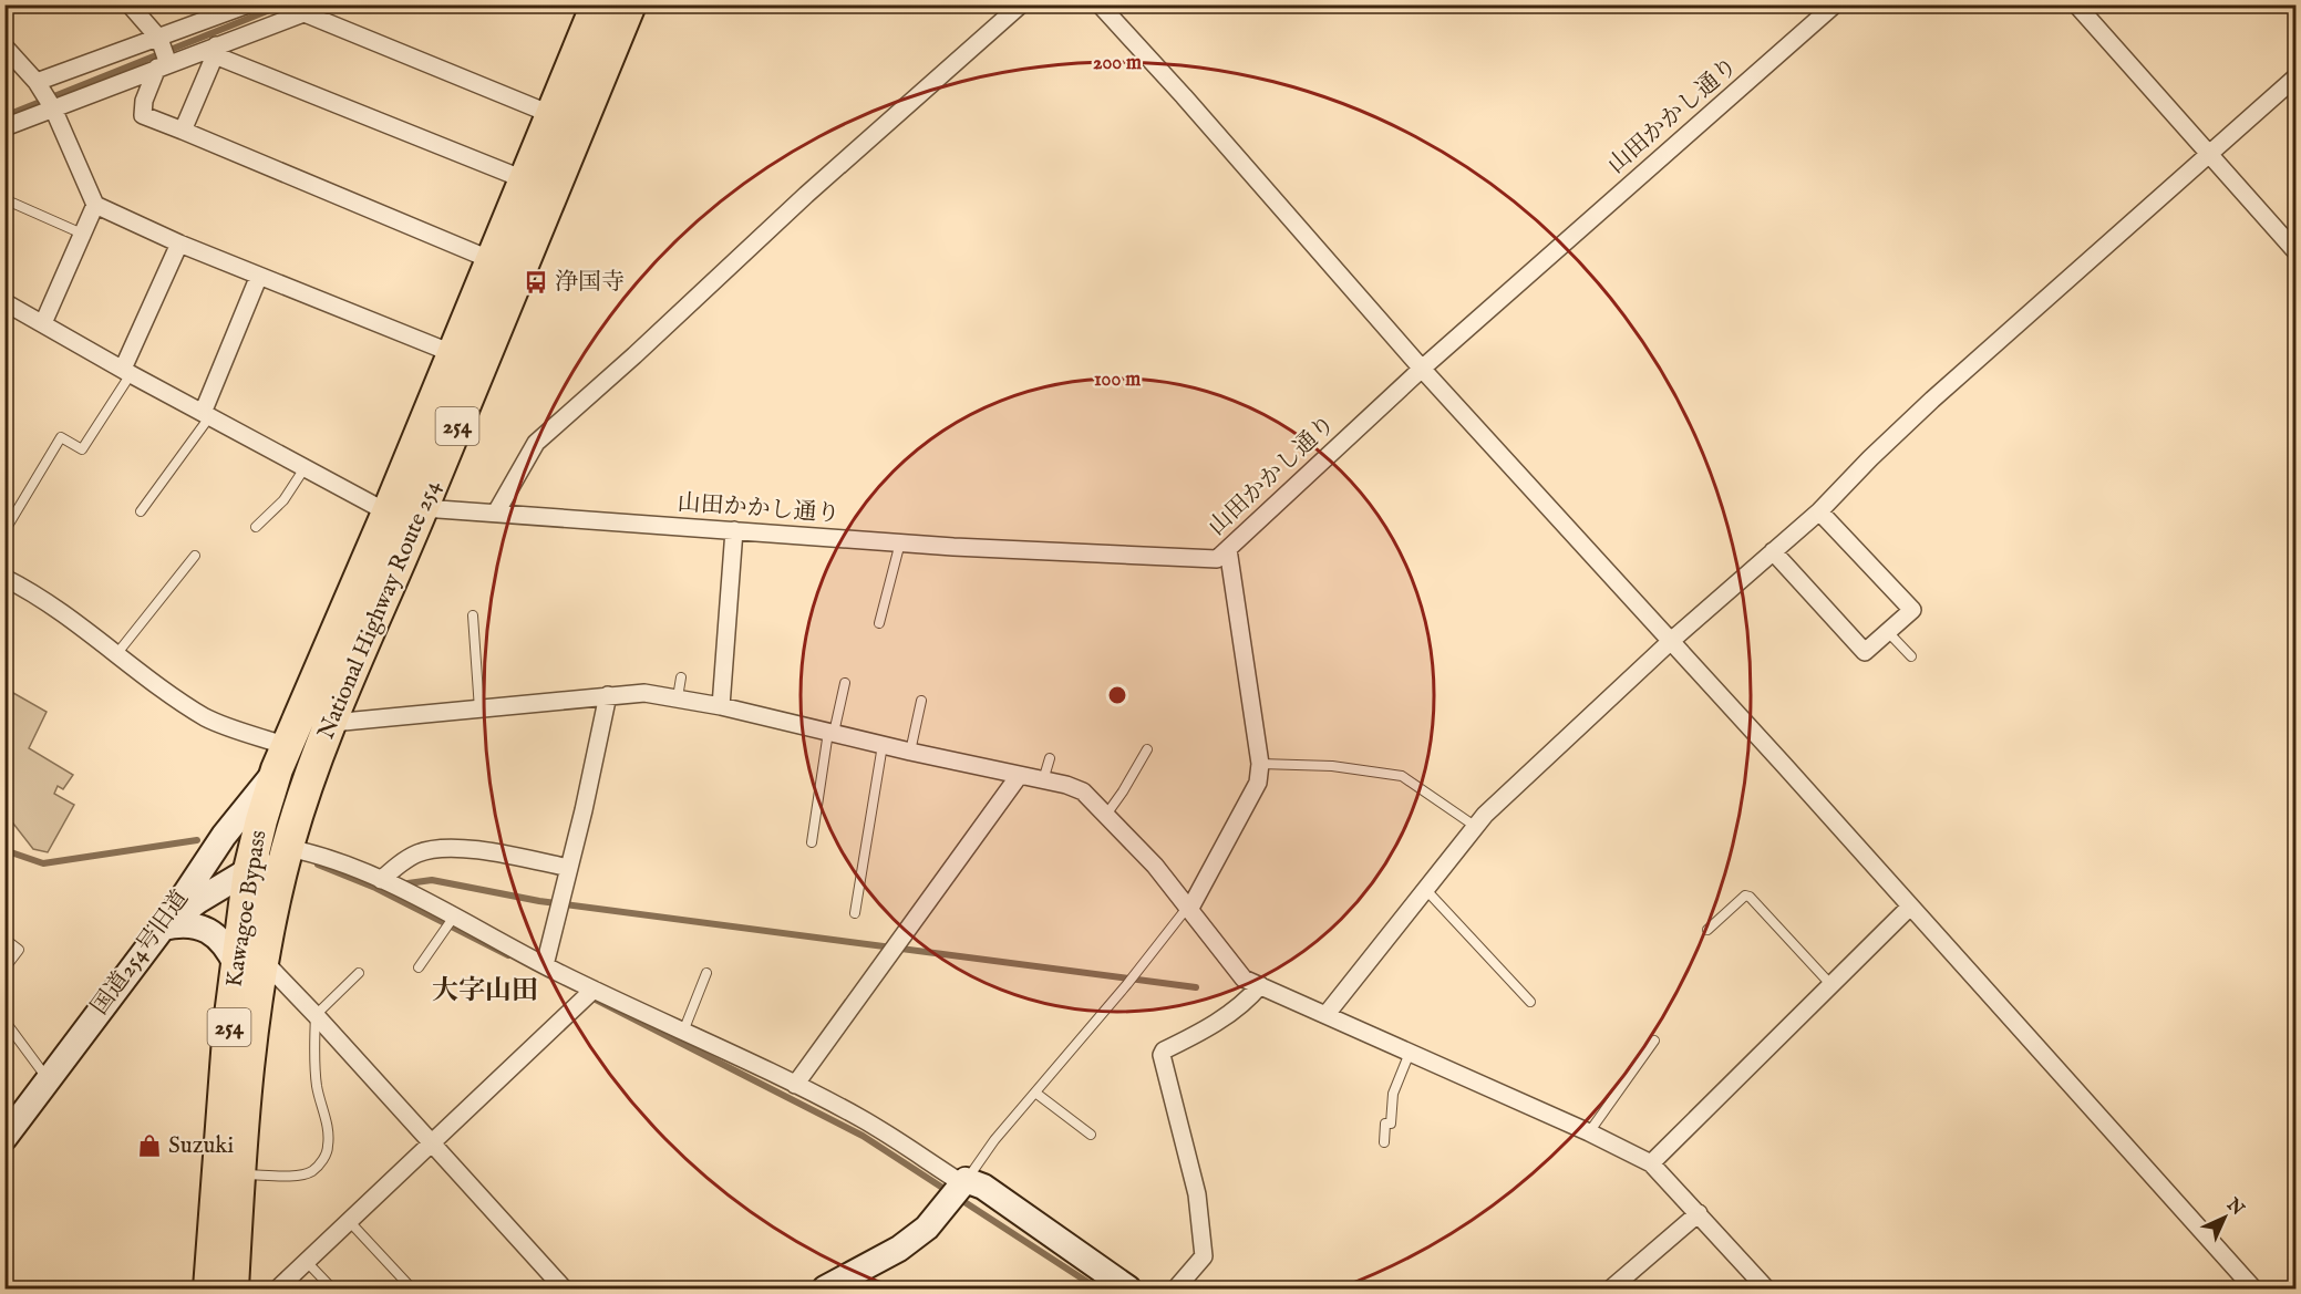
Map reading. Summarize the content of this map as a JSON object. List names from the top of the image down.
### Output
{
  "streets": {
    "highway": ["254", "National Highway Route 254", "Kawagoe Bypass"],
    "street": ["山田かかし通り", "国道254号旧道"]
  },
  "crossings": [
    ["山田かかし通り", "National Highway Route 254"],
    ["National Highway Route 254", "Kawagoe Bypass"],
    ["National Highway Route 254", "国道254号旧道"],
    ["Kawagoe Bypass", "国道254号旧道"]
  ],
  "districts": ["大字山田"],
  "places": {
    "bus stop": ["浄国寺"],
    "shop": ["Suzuki"]
  },
  "north": "top right",
  "rings": ["200 m", "100 m"]
}
